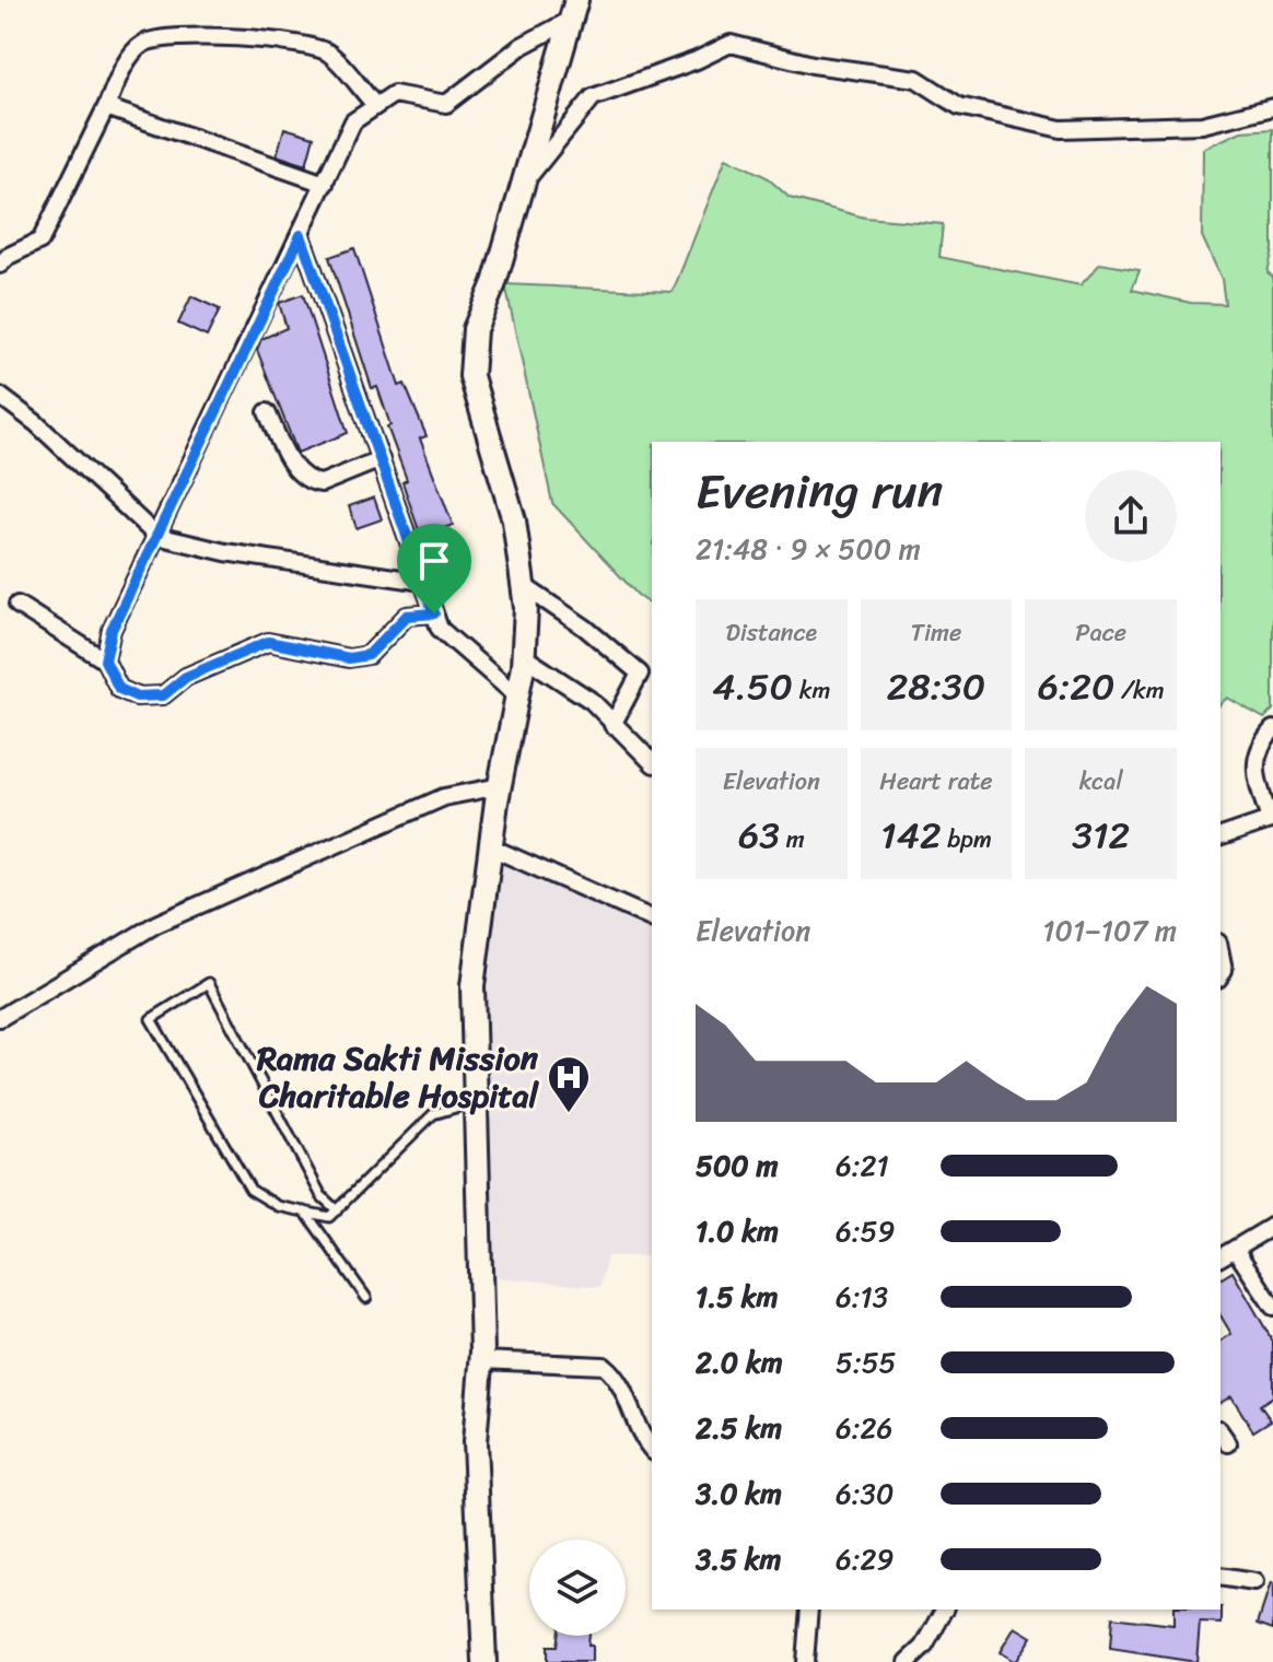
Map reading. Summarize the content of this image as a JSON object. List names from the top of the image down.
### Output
{
  "places": {
    "hospital": ["Rama Sakti Mission Charitable Hospital"]
  },
  "page": {
    "heading": ["Evening run", "21:48 · 9 × 500 m"],
    "stats": [
      ["Distance", "4.50 km"],
      ["Time", "28:30"],
      ["Pace", "6:20 /km"],
      ["Elevation", "63 m"],
      ["Heart rate", "142 bpm"],
      ["kcal", "312"]
    ],
    "chart": ["Elevation", "101–107 m"],
    "list": [
      {
        "name": "500 m",
        "note": "6:21"
      },
      {
        "name": "1.0 km",
        "note": "6:59"
      },
      {
        "name": "1.5 km",
        "note": "6:13"
      },
      {
        "name": "2.0 km",
        "note": "5:55"
      },
      {
        "name": "2.5 km",
        "note": "6:26"
      },
      {
        "name": "3.0 km",
        "note": "6:30"
      },
      {
        "name": "3.5 km",
        "note": "6:29"
      }
    ]
  }
}
